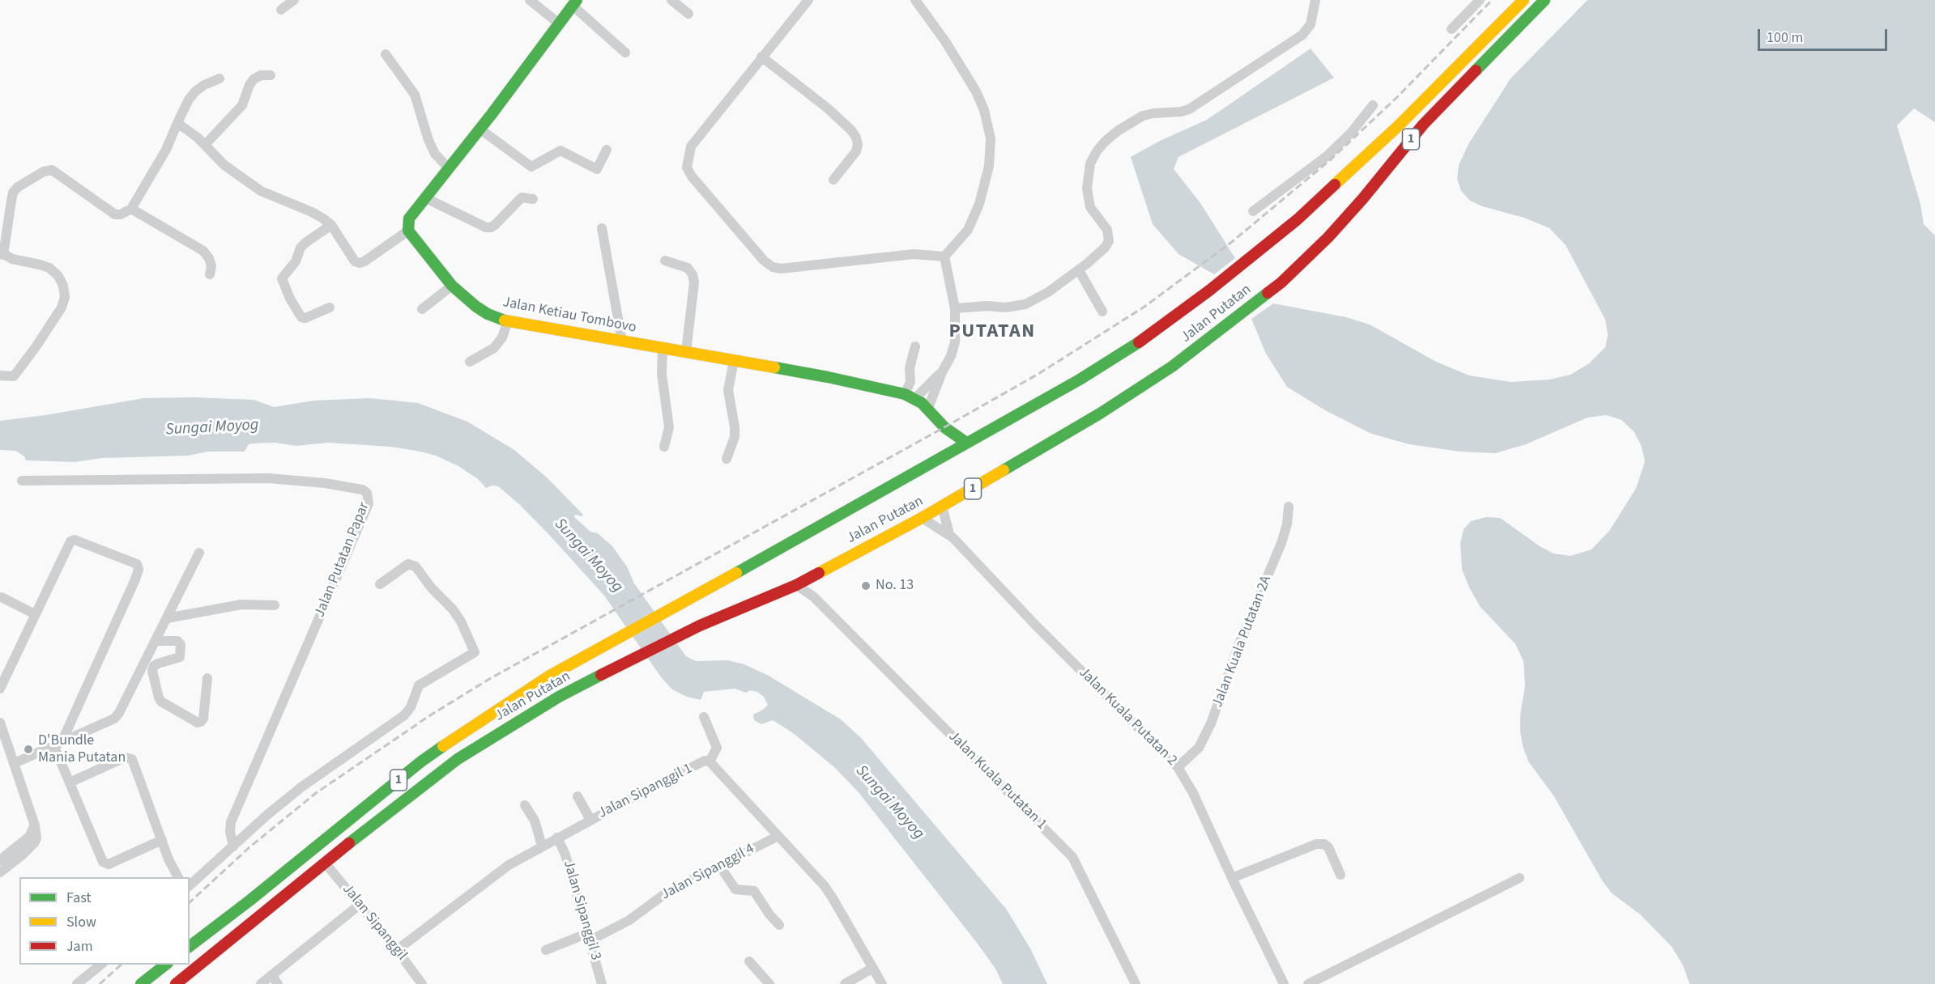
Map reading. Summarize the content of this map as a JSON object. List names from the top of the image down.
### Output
{
  "streets": {
    "main road": ["1", "Jalan Putatan", "Jalan Ketiau Tombovo"],
    "street": [
      "Jalan Putatan Papar",
      "Jalan Kuala Putatan 2A",
      "Jalan Kuala Putatan 2",
      "Jalan Kuala Putatan 1",
      "Jalan Sipanggil 1",
      "Jalan Sipanggil 4",
      "Jalan Sipanggil 3",
      "Jalan Sipanggil"
    ]
  },
  "crossings": [
    ["Jalan Putatan", "Jalan Ketiau Tombovo"],
    ["Jalan Putatan", "Jalan Kuala Putatan 2"],
    ["Jalan Putatan", "Jalan Kuala Putatan 1"],
    ["Jalan Putatan", "Jalan Sipanggil"],
    ["Jalan Kuala Putatan 2A", "Jalan Kuala Putatan 2"],
    ["Jalan Sipanggil 1", "Jalan Sipanggil 4"],
    ["Jalan Sipanggil 1", "Jalan Sipanggil 3"],
    ["Jalan Sipanggil 1", "Jalan Sipanggil"],
    ["Jalan Sipanggil 4", "Jalan Sipanggil 3"]
  ],
  "districts": ["PUTATAN"],
  "water": ["Sungai Moyog"],
  "places": ["No. 13", "D'Bundle Mania Putatan"],
  "legend": ["Fast", "Slow", "Jam"],
  "scale_bar": "100 m"
}
